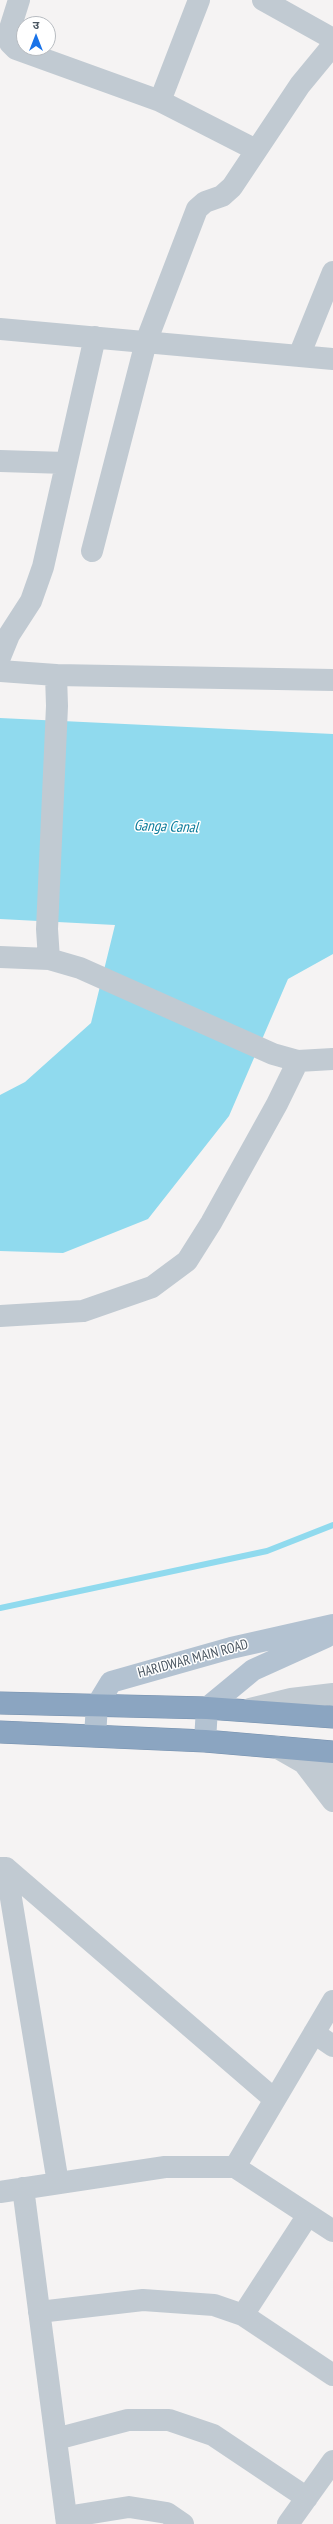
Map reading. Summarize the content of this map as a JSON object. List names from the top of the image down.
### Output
{
  "streets": {
    "main road": ["HARIDWAR MAIN ROAD"]
  },
  "water": ["Ganga Canal"],
  "north": "top"
}
